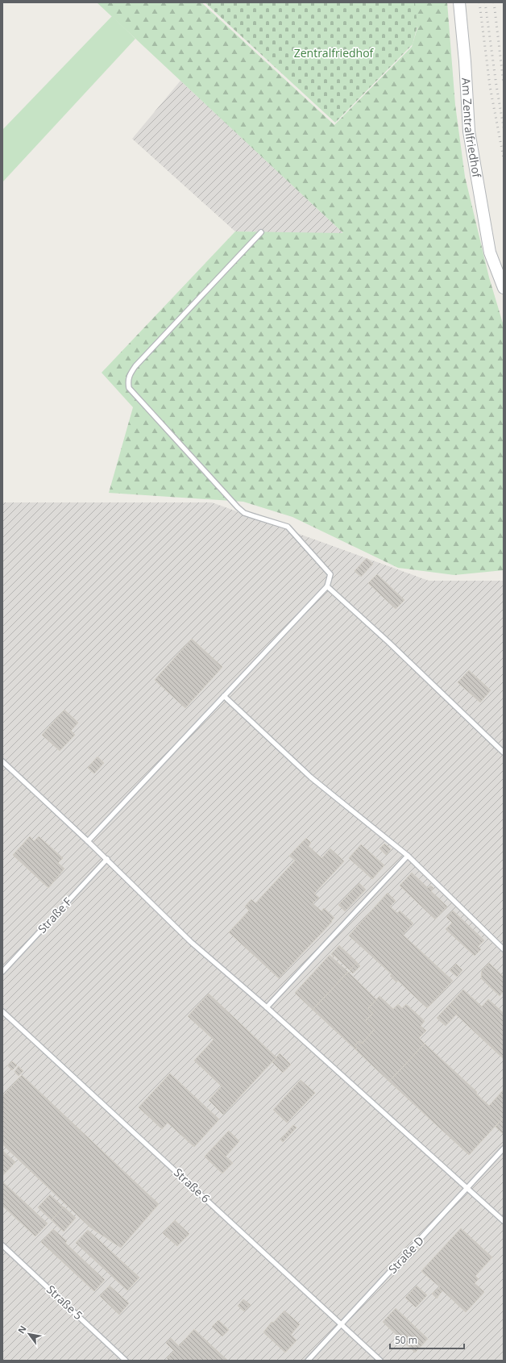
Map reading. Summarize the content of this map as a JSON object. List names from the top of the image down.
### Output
{
  "streets": {
    "street": ["Am Zentralfriedhof"],
    "lane": [
      "Straße F",
      "Straße 6",
      "Straße D",
      "Straße 5"
    ]
  },
  "crossings": [
    ["Straße 6", "Straße D"]
  ],
  "parks": ["Zentralfriedhof"],
  "scale_bar": "50 m",
  "north": "top left"
}
